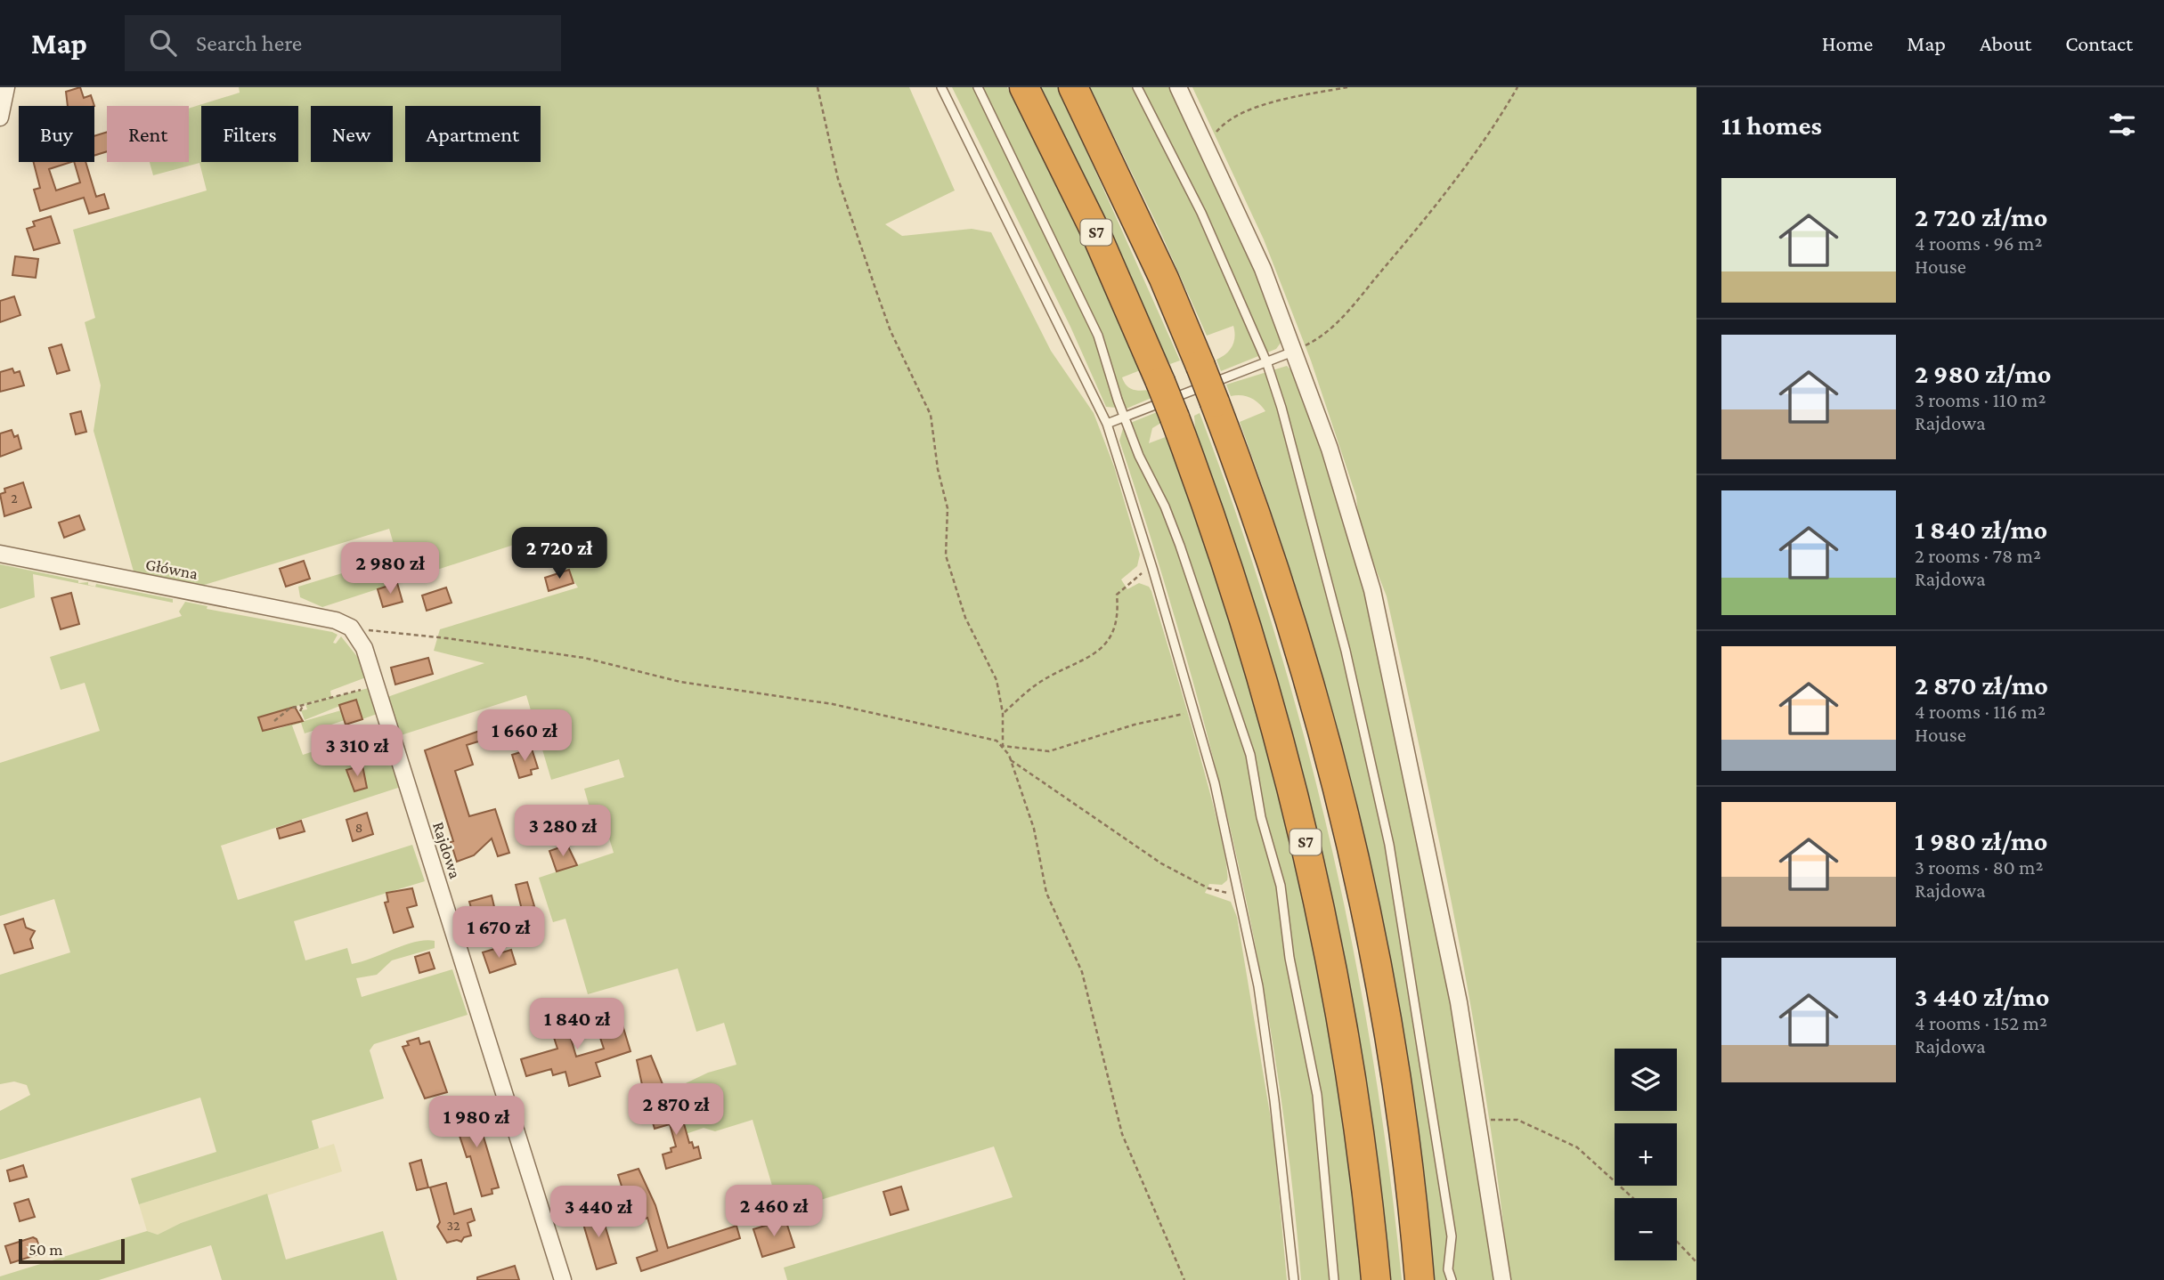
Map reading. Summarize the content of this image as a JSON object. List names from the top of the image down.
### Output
{
  "streets": {
    "highway": ["S7"],
    "street": ["Główna", "Rajdowa"]
  },
  "crossings": [
    ["Główna", "Rajdowa"]
  ],
  "house_numbers": ["2", "8", "32"],
  "scale_bar": "50 m",
  "page": {
    "header": "Map",
    "search": "Search here",
    "nav": [
      "Home",
      "Map",
      "About",
      "Contact"
    ],
    "heading": "11 homes",
    "chip": [
      "Buy",
      "Rent",
      "Filters",
      "New",
      "Apartment"
    ],
    "list": [
      {
        "name": "2 720 zł/mo",
        "note": "4 rooms · 96 m² · House"
      },
      {
        "name": "2 980 zł/mo",
        "note": "3 rooms · 110 m² · Rajdowa"
      },
      {
        "name": "1 840 zł/mo",
        "note": "2 rooms · 78 m² · Rajdowa"
      },
      {
        "name": "2 870 zł/mo",
        "note": "4 rooms · 116 m² · House"
      },
      {
        "name": "1 980 zł/mo",
        "note": "3 rooms · 80 m² · Rajdowa"
      },
      {
        "name": "3 440 zł/mo",
        "note": "4 rooms · 152 m² · Rajdowa"
      }
    ],
    "price": [
      "2 720 zł",
      "2 980 zł",
      "1 660 zł",
      "3 310 zł",
      "3 280 zł",
      "1 670 zł",
      "1 840 zł",
      "2 870 zł",
      "1 980 zł",
      "2 460 zł",
      "3 440 zł"
    ],
    "map_buttons": ["+", "−"],
    "scale": "50 m"
  }
}
